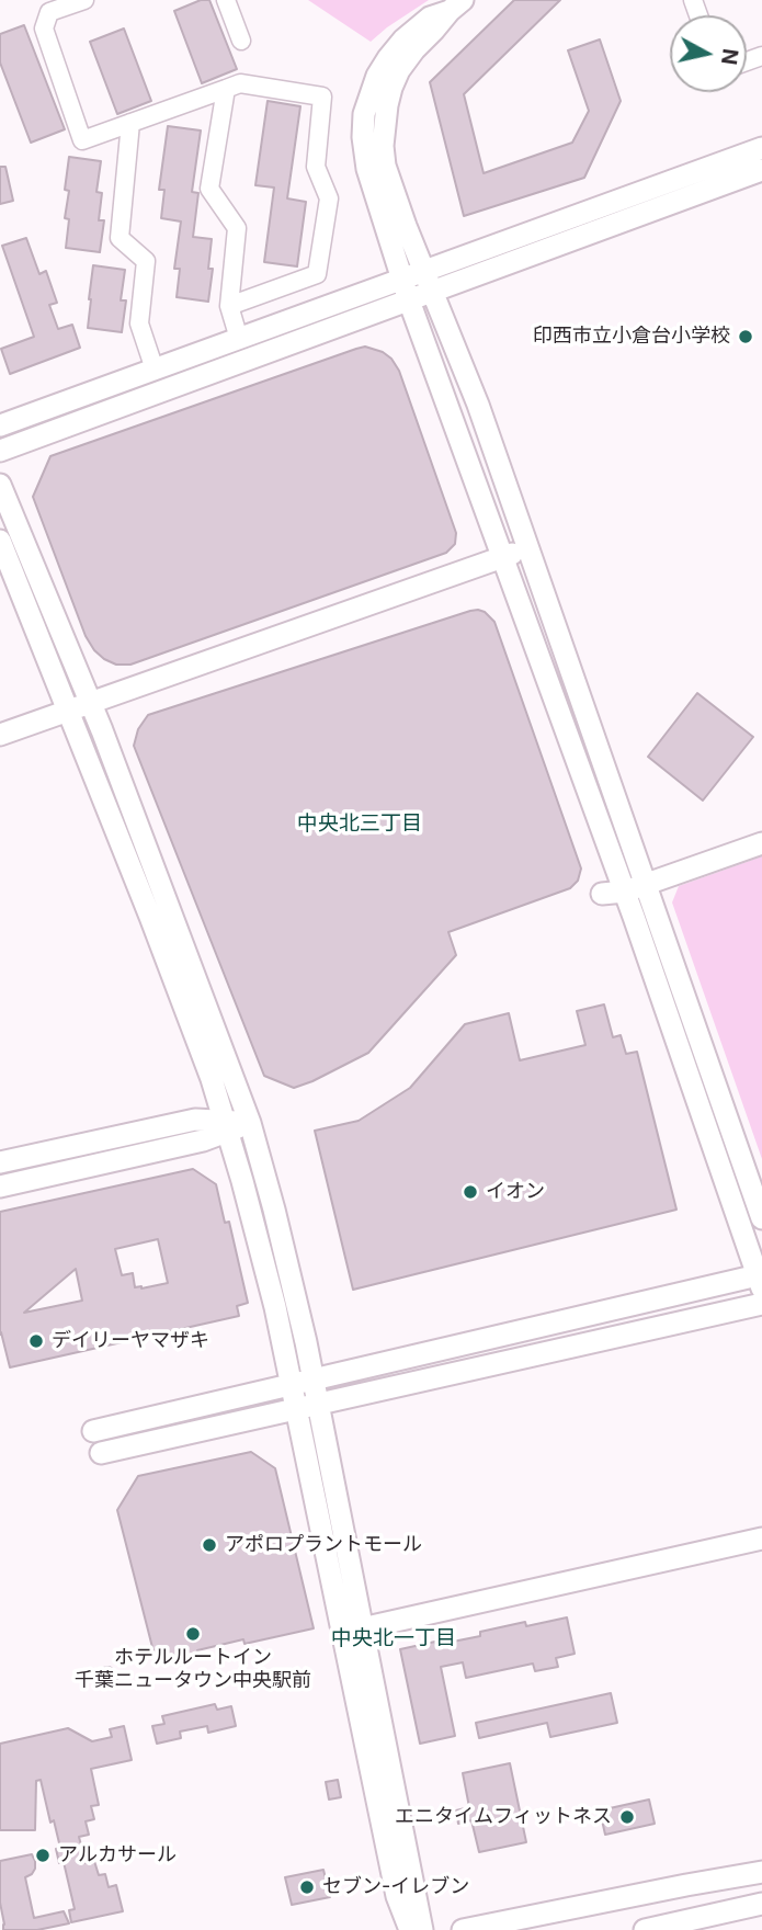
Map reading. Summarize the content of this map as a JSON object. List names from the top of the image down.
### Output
{
  "districts": ["中央北三丁目", "中央北一丁目"],
  "places": [
    "印西市立小倉台小学校",
    "イオン",
    "デイリーヤマザキ",
    "アポロプラントモール",
    "ホテルルートイン 千葉ニュータウン中央駅前",
    "エニタイムフィットネス",
    "アルカサール",
    "セブン-イレブン"
  ],
  "north": "right"
}
